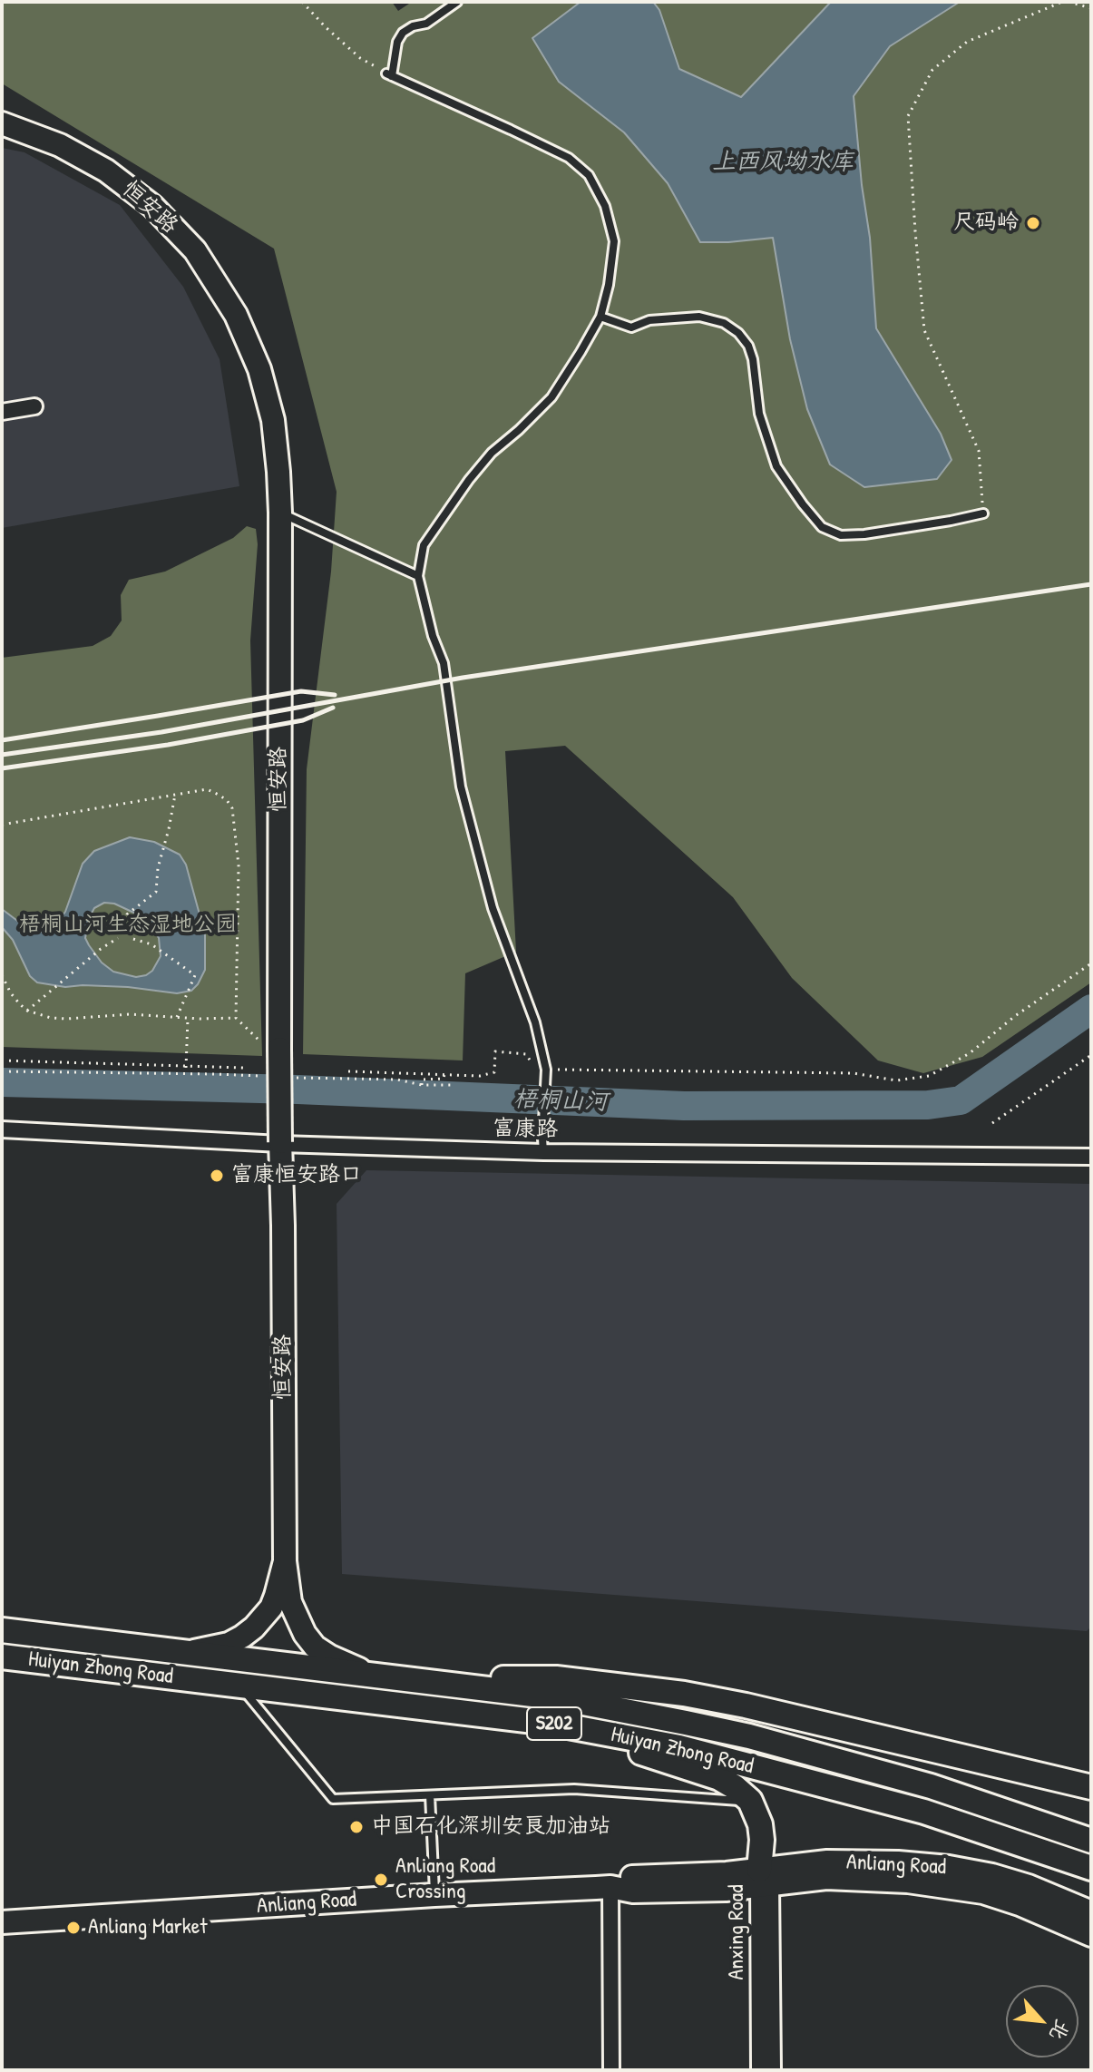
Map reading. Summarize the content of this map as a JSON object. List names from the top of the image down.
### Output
{
  "streets": {
    "main road": ["Huiyan Zhong Road", "S202"],
    "street": [
      "恒安路",
      "富康路",
      "Anliang Road",
      "Anxing Road"
    ]
  },
  "crossings": [
    ["恒安路", "富康路"],
    ["Anliang Road", "Anxing Road"]
  ],
  "water": ["上西风坳水库", "梧桐山河"],
  "parks": ["梧桐山河生态湿地公园"],
  "places": [
    "尺码岭",
    "富康恒安路口",
    "中国石化深圳安良加油站",
    "Anliang Road Crossing",
    "Anliang Market"
  ],
  "north": "bottom right"
}
